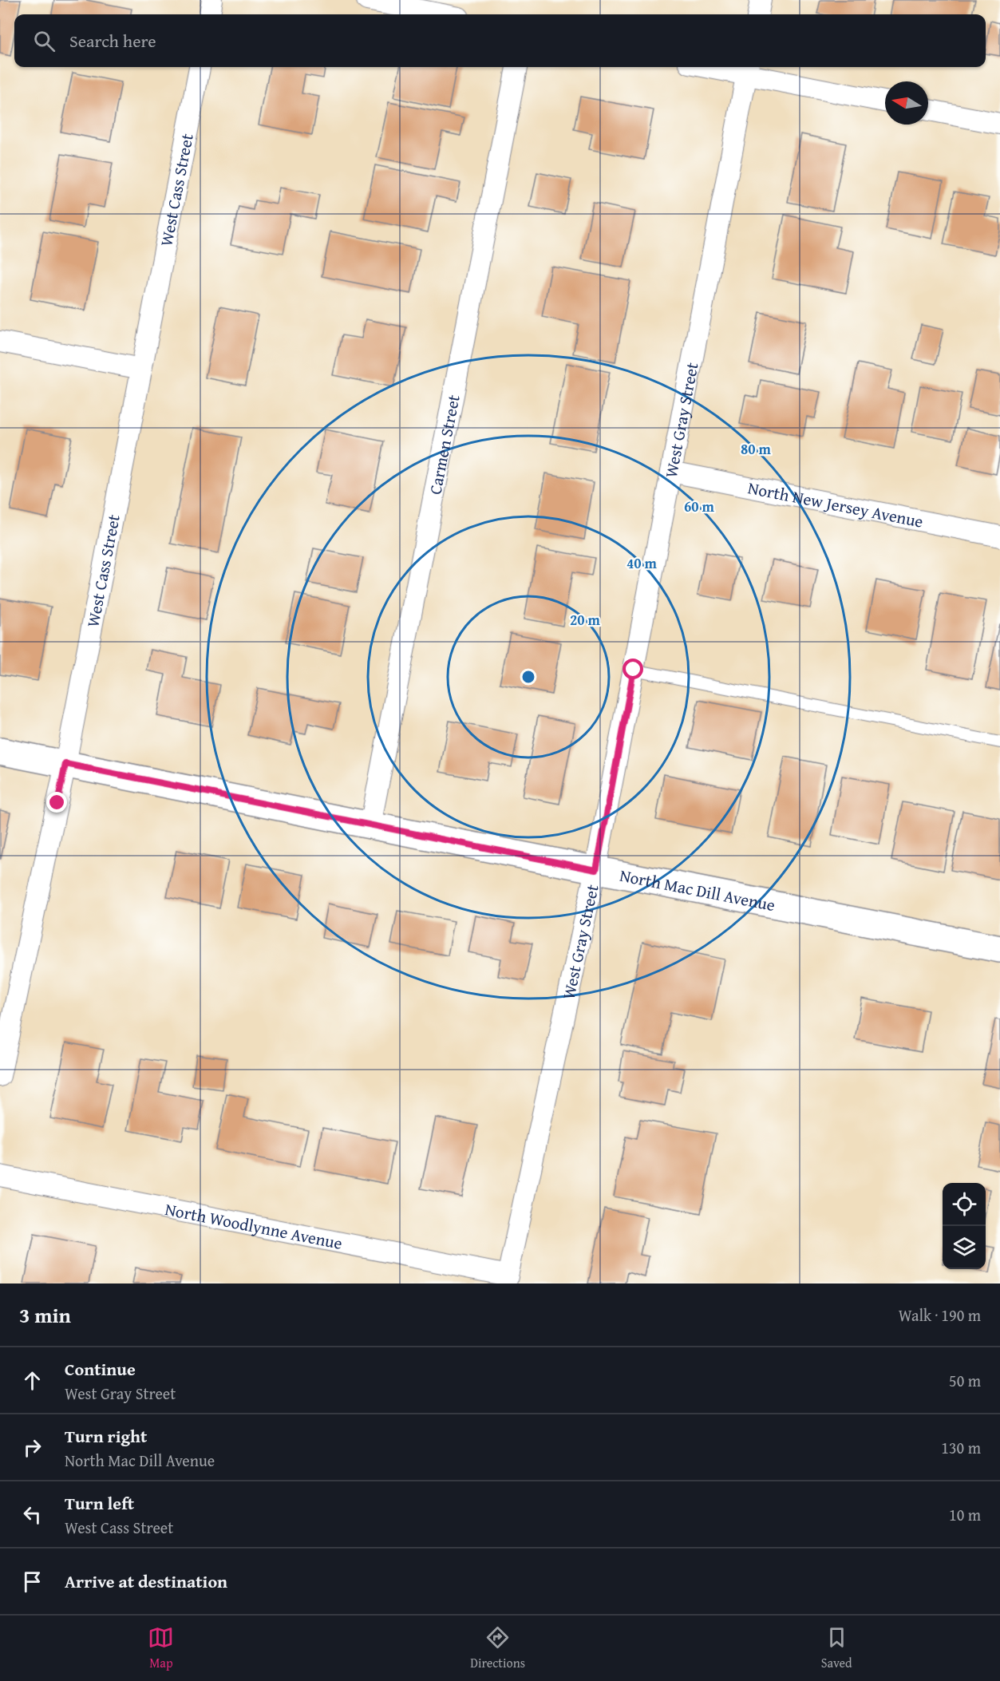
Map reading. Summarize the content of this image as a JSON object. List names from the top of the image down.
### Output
{
  "streets": {
    "street": [
      "West Cass Street",
      "West Gray Street",
      "Carmen Street",
      "North New Jersey Avenue",
      "North Mac Dill Avenue",
      "North Woodlynne Avenue"
    ]
  },
  "crossings": [
    ["West Cass Street", "North Mac Dill Avenue"],
    ["West Gray Street", "North New Jersey Avenue"],
    ["West Gray Street", "North Mac Dill Avenue"],
    ["West Gray Street", "North Woodlynne Avenue"],
    ["Carmen Street", "North Mac Dill Avenue"]
  ],
  "north": "left",
  "page": {
    "search": "Search here",
    "heading": ["3 min", "Walk · 190 m"],
    "list": [
      ["Continue", "West Gray Street", "50 m"],
      ["Turn right", "North Mac Dill Avenue", "130 m"],
      ["Turn left", "West Cass Street", "10 m"],
      "Arrive at destination"
    ],
    "nav": ["Map", "Directions", "Saved"]
  },
  "rings": [
    "80 m",
    "60 m",
    "40 m",
    "20 m"
  ]
}
